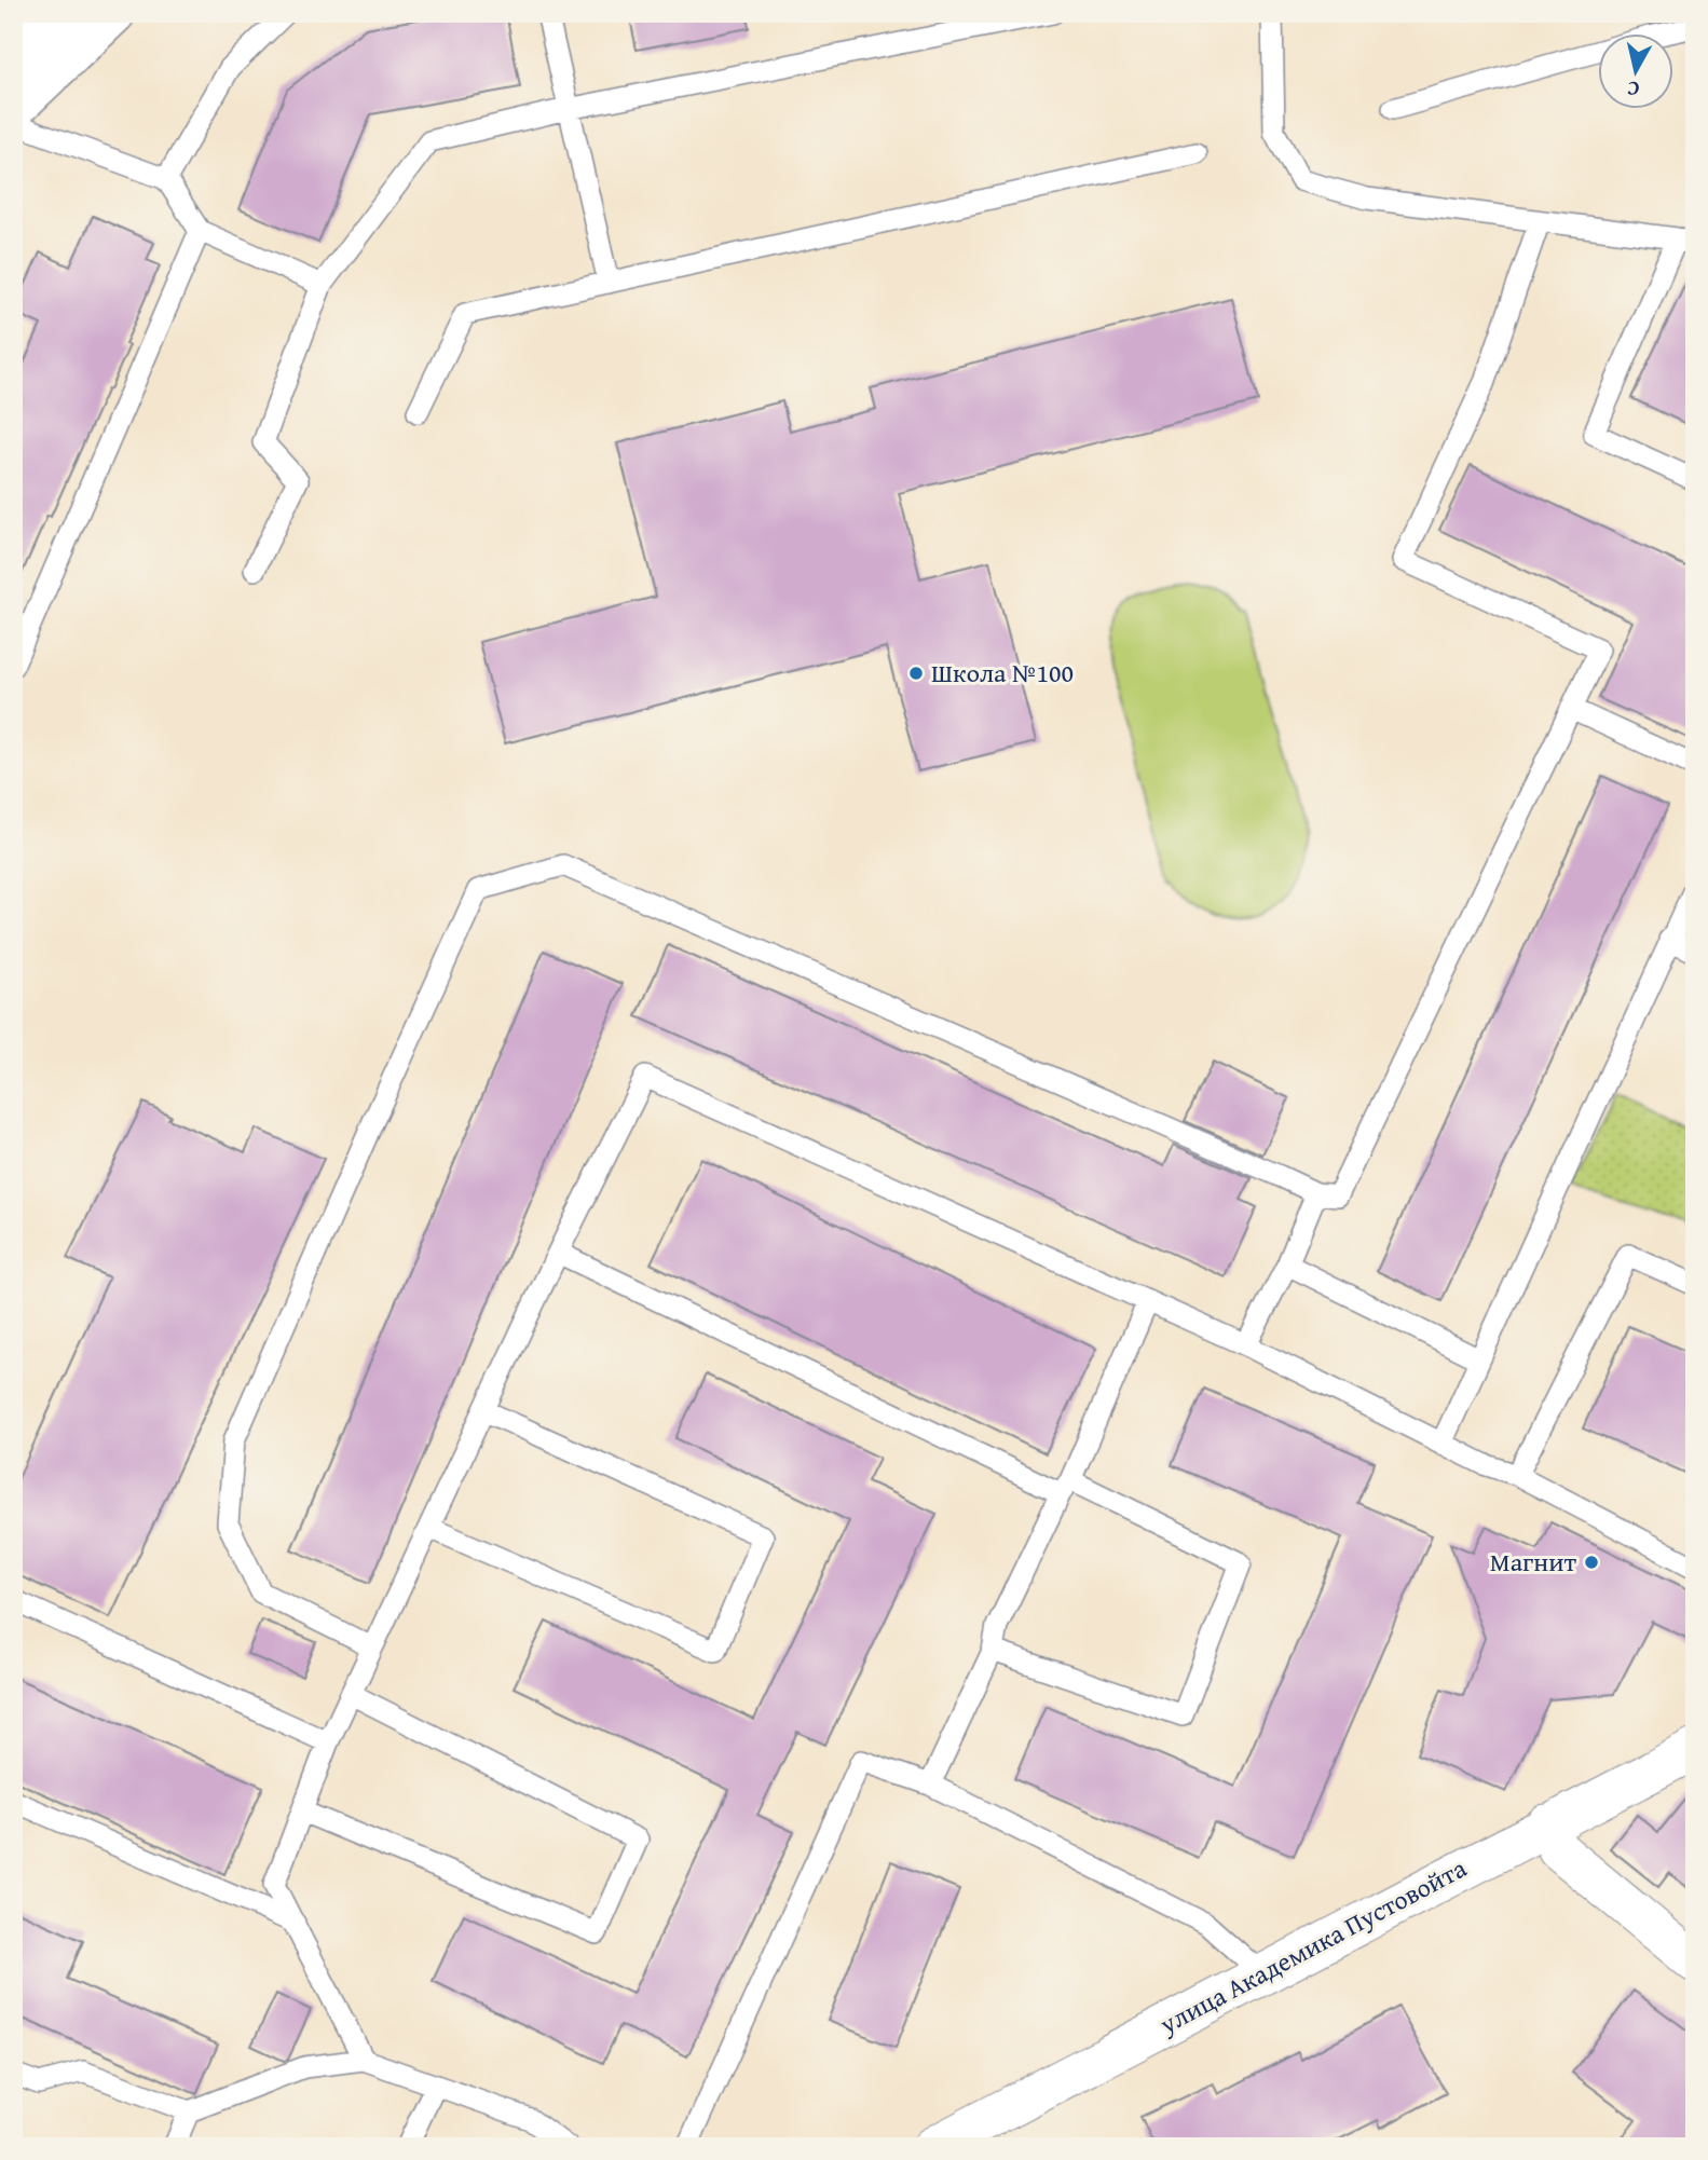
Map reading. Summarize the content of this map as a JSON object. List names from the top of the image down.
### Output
{
  "streets": {
    "street": ["улица Академика Пустовойта"]
  },
  "places": ["Школа №100", "Магнит"],
  "north": "bottom"
}
